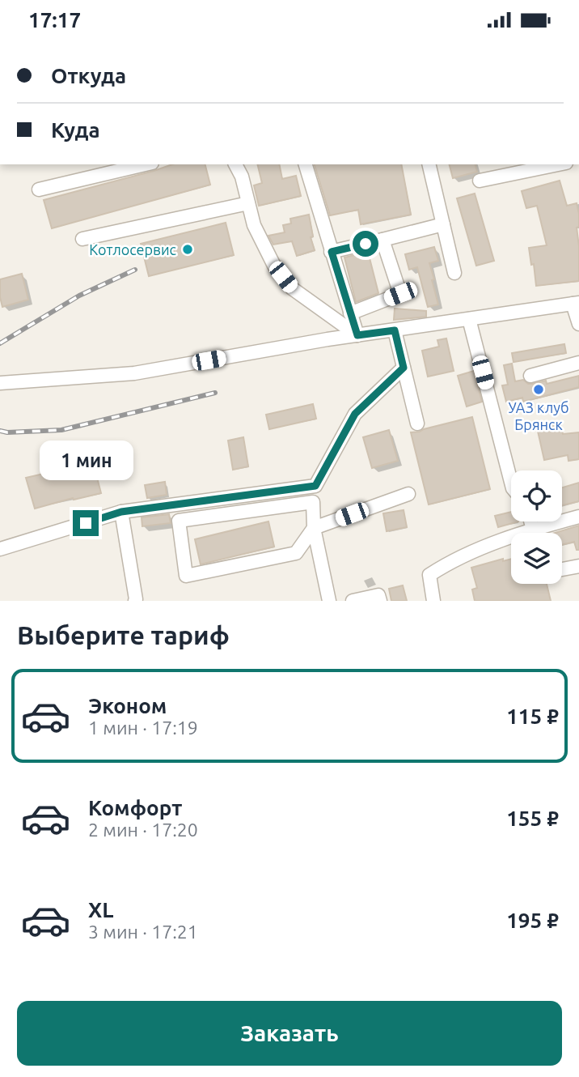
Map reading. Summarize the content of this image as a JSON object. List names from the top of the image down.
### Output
{
  "places": ["Котлосервис", "УАЗ клуб Брянск"],
  "page": {
    "status": "17:17",
    "banner": ["Откуда", "Куда"],
    "bubble": "1 мин",
    "heading": "Выберите тариф",
    "list": [
      {
        "name": "Эконом",
        "note": "1 мин · 17:19",
        "value": "115 ₽"
      },
      {
        "name": "Комфорт",
        "note": "2 мин · 17:20",
        "value": "155 ₽"
      },
      {
        "name": "XL",
        "note": "3 мин · 17:21",
        "value": "195 ₽"
      }
    ],
    "buttons": "Заказать"
  }
}
